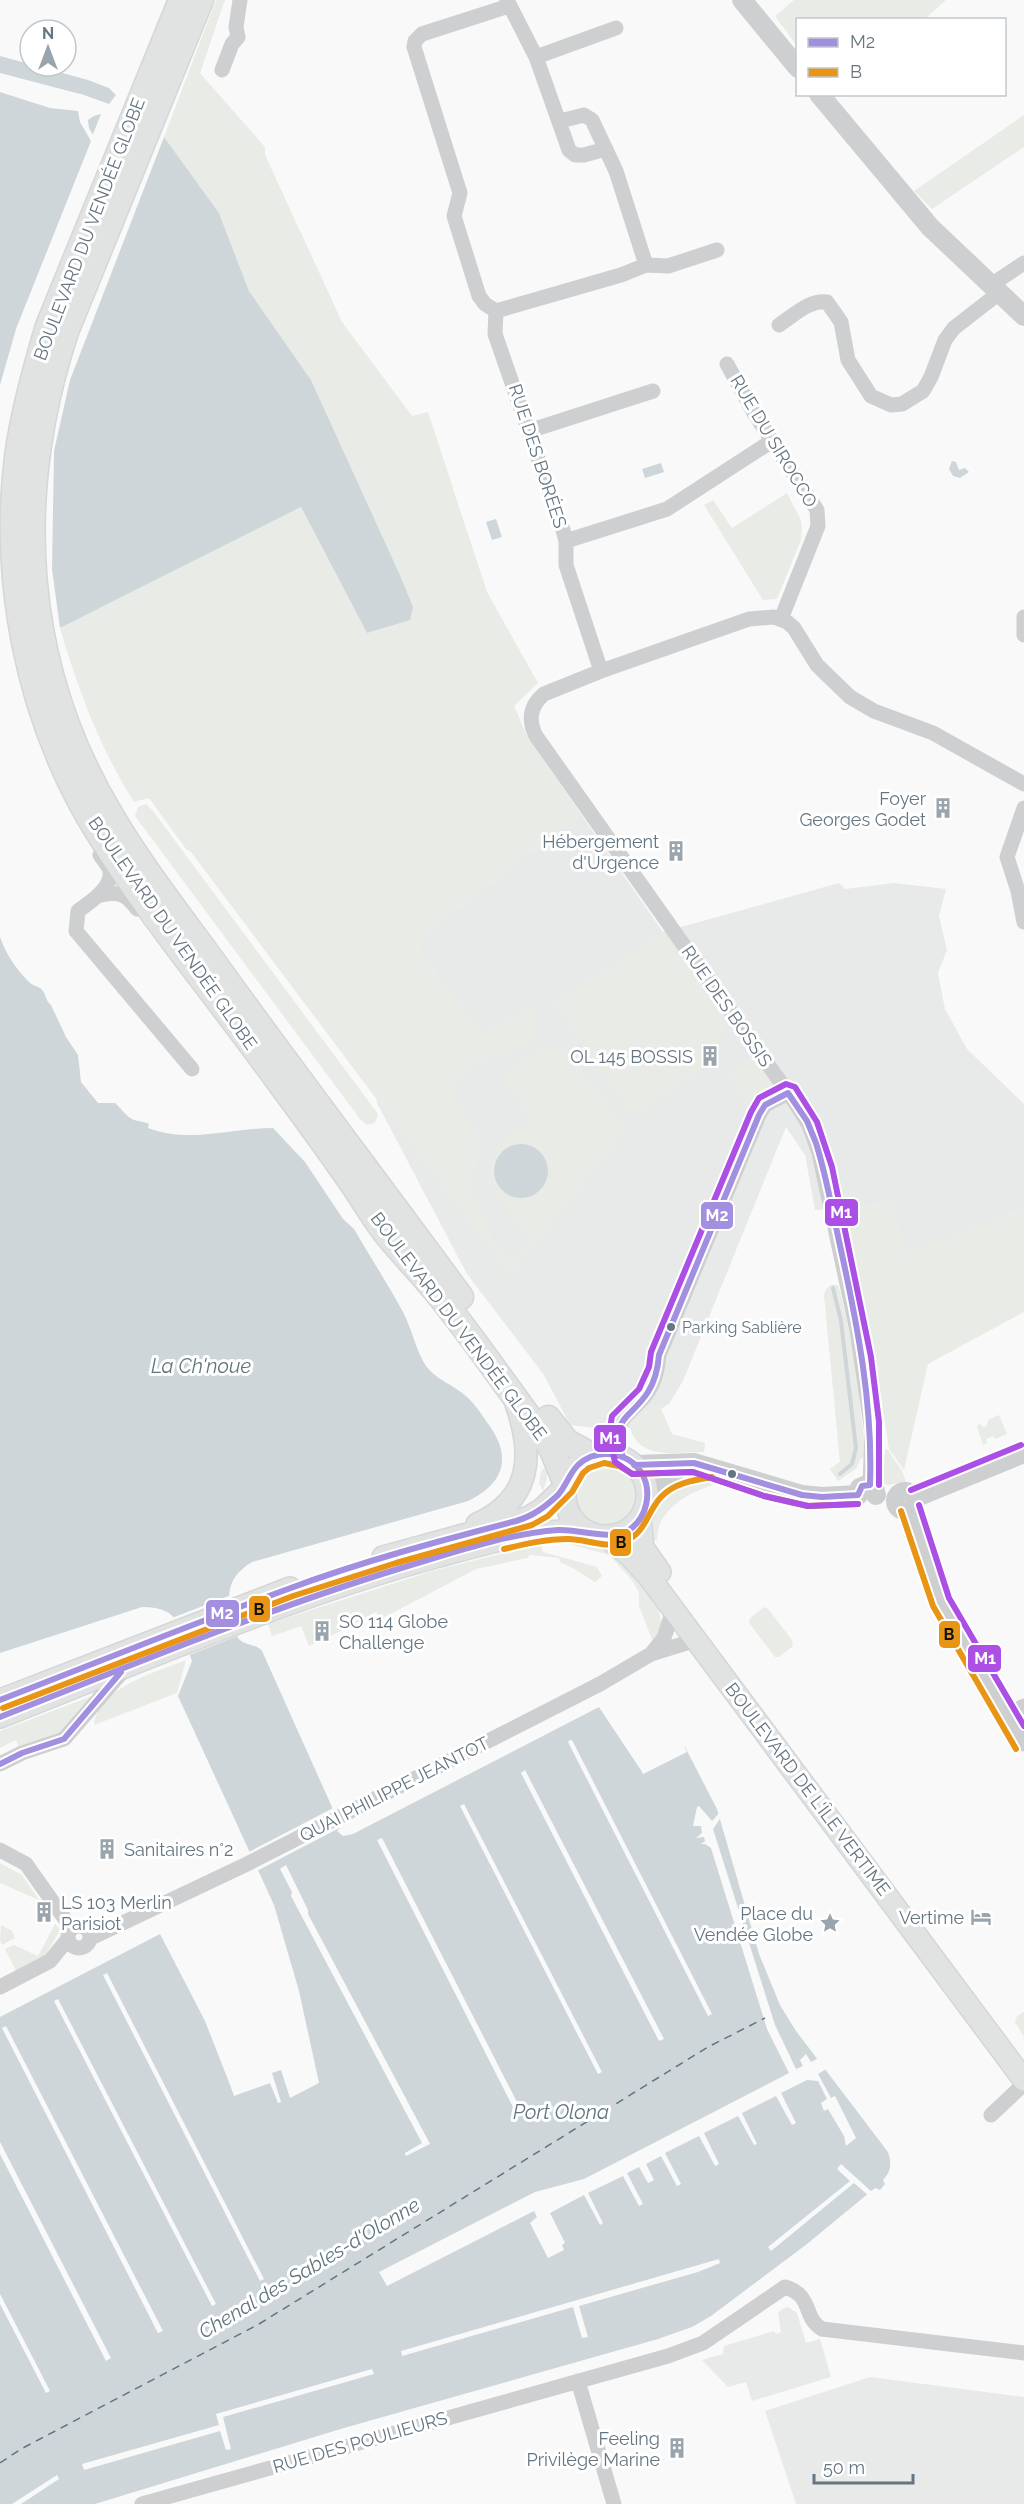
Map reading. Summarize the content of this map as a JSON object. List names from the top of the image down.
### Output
{
  "streets": {
    "main road": ["BOULEVARD DU VENDÉE GLOBE", "BOULEVARD DE L'ÎLE VERTIME"],
    "street": [
      "RUE DU SIROCCO",
      "RUE DES BORÉES",
      "RUE DES BOSSIS",
      "QUAI PHILIPPE JEANTOT",
      "RUE DES POULIEURS"
    ]
  },
  "crossings": [
    ["BOULEVARD DU VENDÉE GLOBE", "BOULEVARD DE L'ÎLE VERTIME"],
    ["RUE DES BORÉES", "RUE DES BOSSIS"],
    ["QUAI PHILIPPE JEANTOT", "BOULEVARD DE L'ÎLE VERTIME"]
  ],
  "water": ["La Ch'noue", "Port Olona", "Chenal des Sables-d'Olonne"],
  "places": {
    "building": [
      "Foyer Georges Godet",
      "Hébergement d'Urgence",
      "OL 145 BOSSIS",
      "SO 114 Globe Challenge",
      "Sanitaires n°2",
      "LS 103 Merlin Parisiot",
      "Feeling Privilège Marine"
    ],
    "other": ["Parking Sablière"],
    "hotel": ["Vertime"],
    "place": ["Place du Vendée Globe"]
  },
  "lines": ["transit line M1", "transit line M2", "transit line B"],
  "legend": ["M2", "B"],
  "scale_bar": "50 m",
  "north": "top"
}
